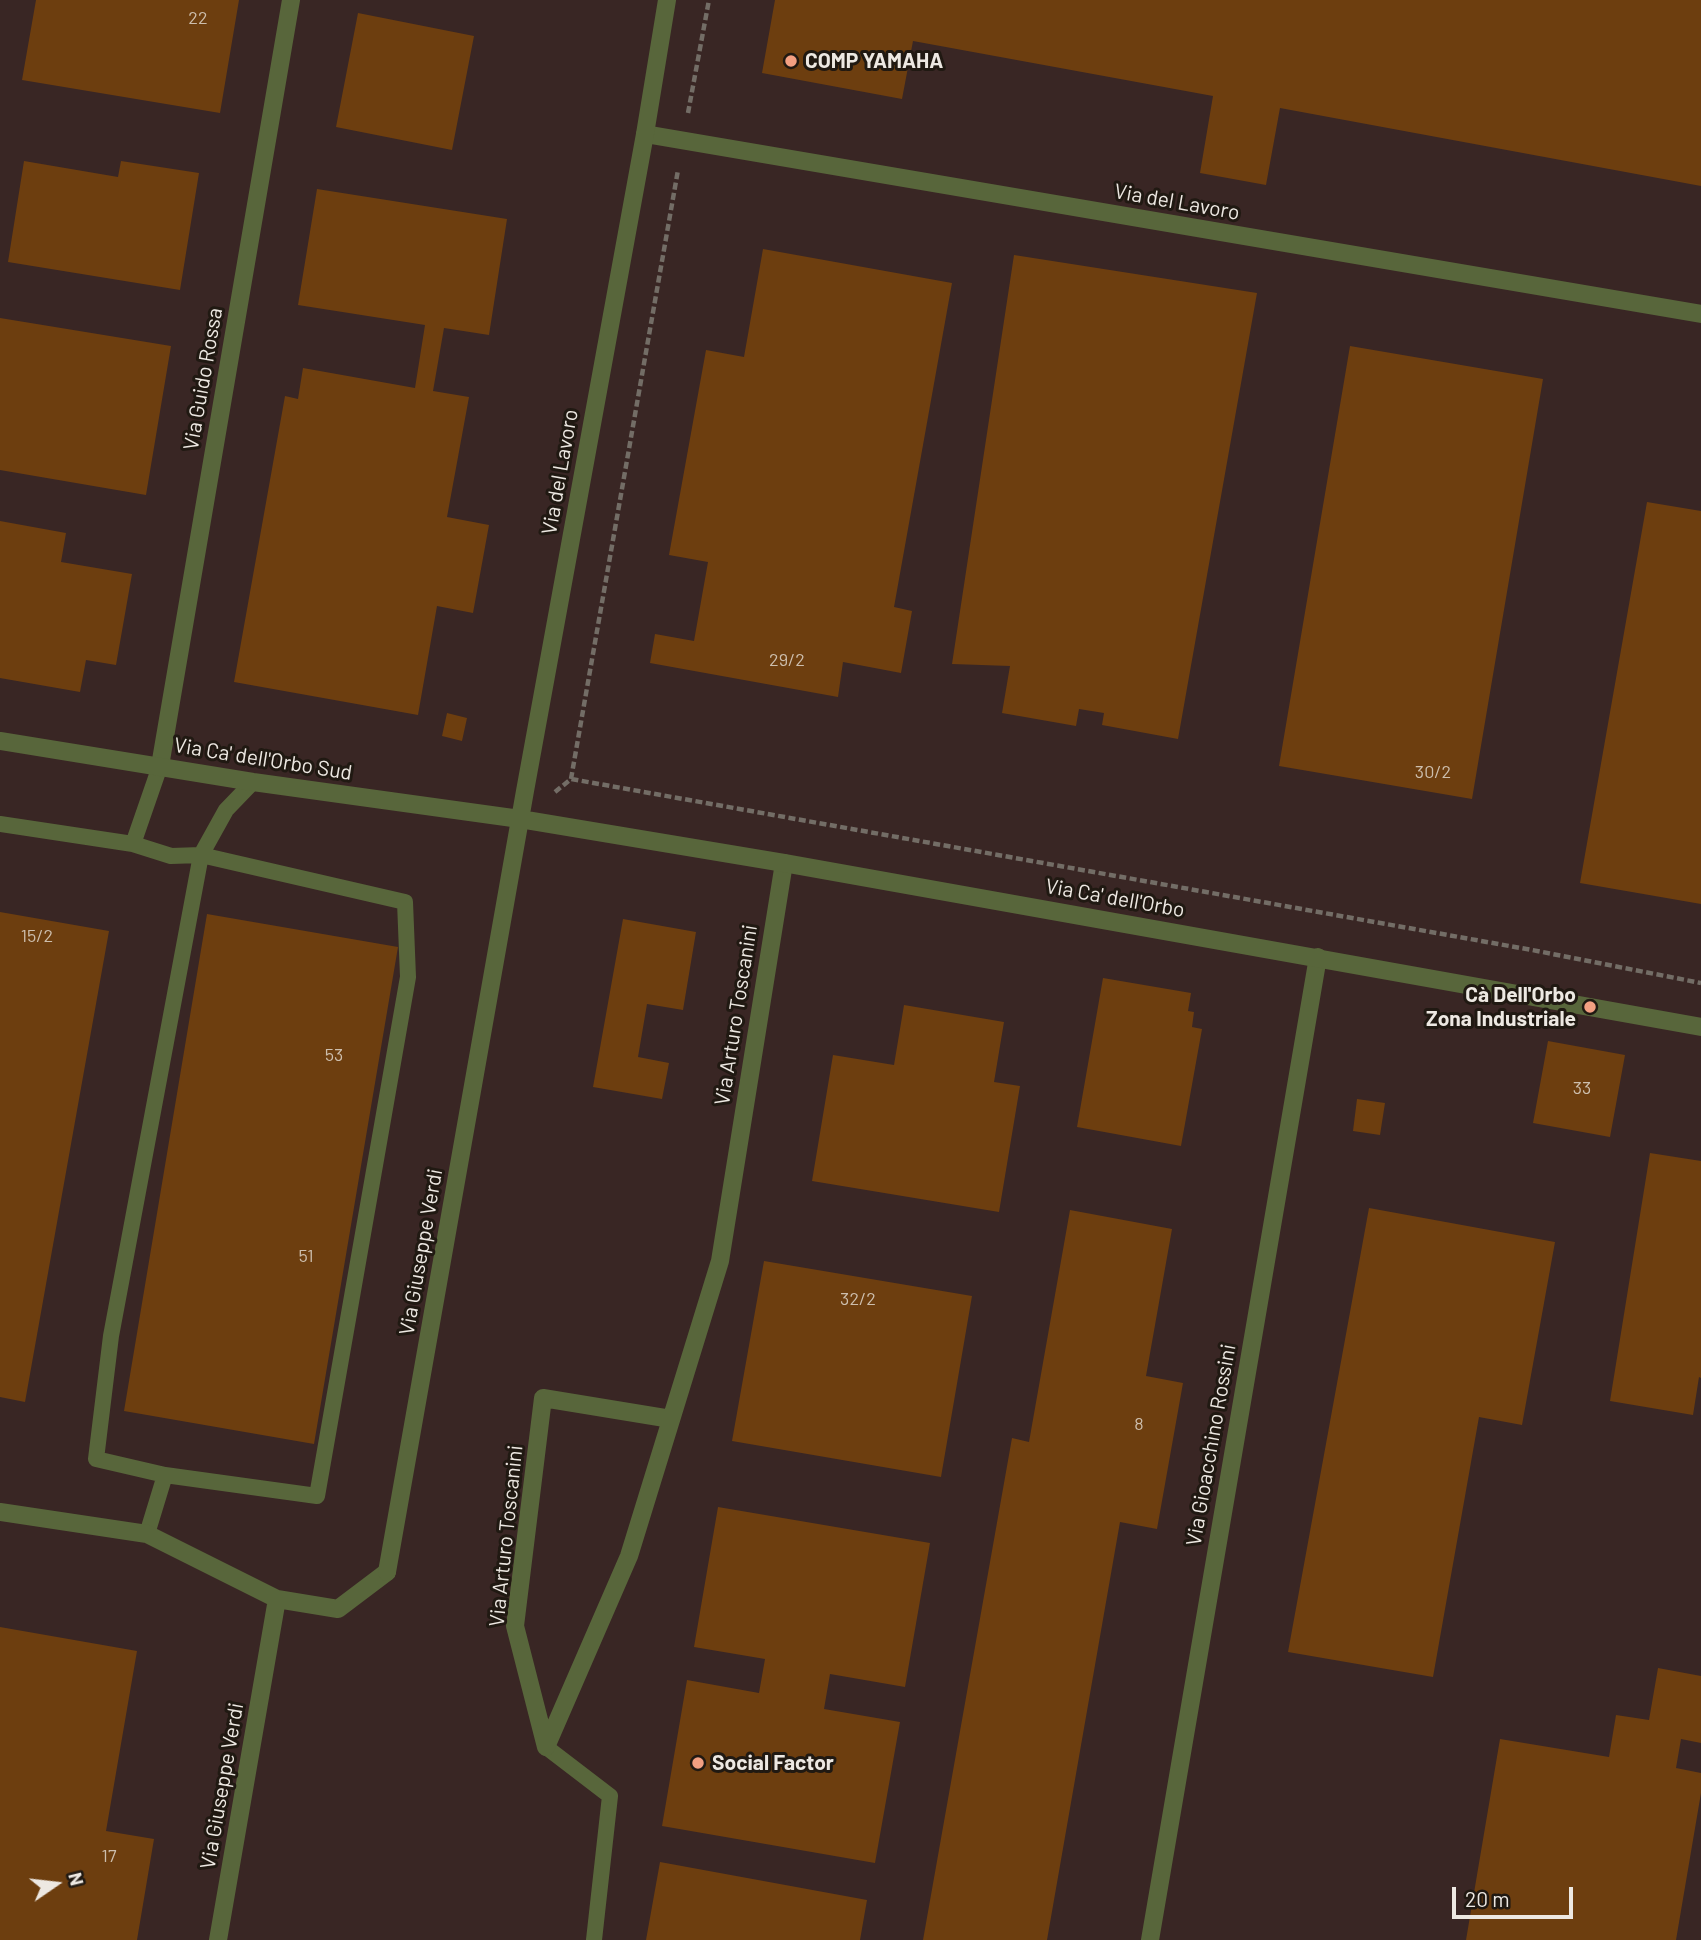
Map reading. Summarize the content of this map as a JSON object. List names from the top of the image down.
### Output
{
  "streets": {
    "street": [
      "Via del Lavoro",
      "Via Guido Rossa",
      "Via Ca' dell'Orbo Sud",
      "Via Ca' dell'Orbo",
      "Via Arturo Toscanini",
      "Via Giuseppe Verdi",
      "Via Gioacchino Rossini"
    ]
  },
  "crossings": [
    ["Via del Lavoro", "Via Ca' dell'Orbo Sud"],
    ["Via del Lavoro", "Via Ca' dell'Orbo"],
    ["Via del Lavoro", "Via Giuseppe Verdi"],
    ["Via Guido Rossa", "Via Ca' dell'Orbo Sud"],
    ["Via Ca' dell'Orbo Sud", "Via Ca' dell'Orbo"],
    ["Via Ca' dell'Orbo Sud", "Via Giuseppe Verdi"],
    ["Via Ca' dell'Orbo", "Via Arturo Toscanini"],
    ["Via Ca' dell'Orbo", "Via Giuseppe Verdi"],
    ["Via Ca' dell'Orbo", "Via Gioacchino Rossini"]
  ],
  "places": ["COMP YAMAHA", "Cà Dell'Orbo Zona Industriale", "Social Factor"],
  "house_numbers": [
    "22",
    "29/2",
    "30/2",
    "15/2",
    "53",
    "33",
    "51",
    "32/2",
    "8",
    "17"
  ],
  "scale_bar": "20 m",
  "north": "right"
}
